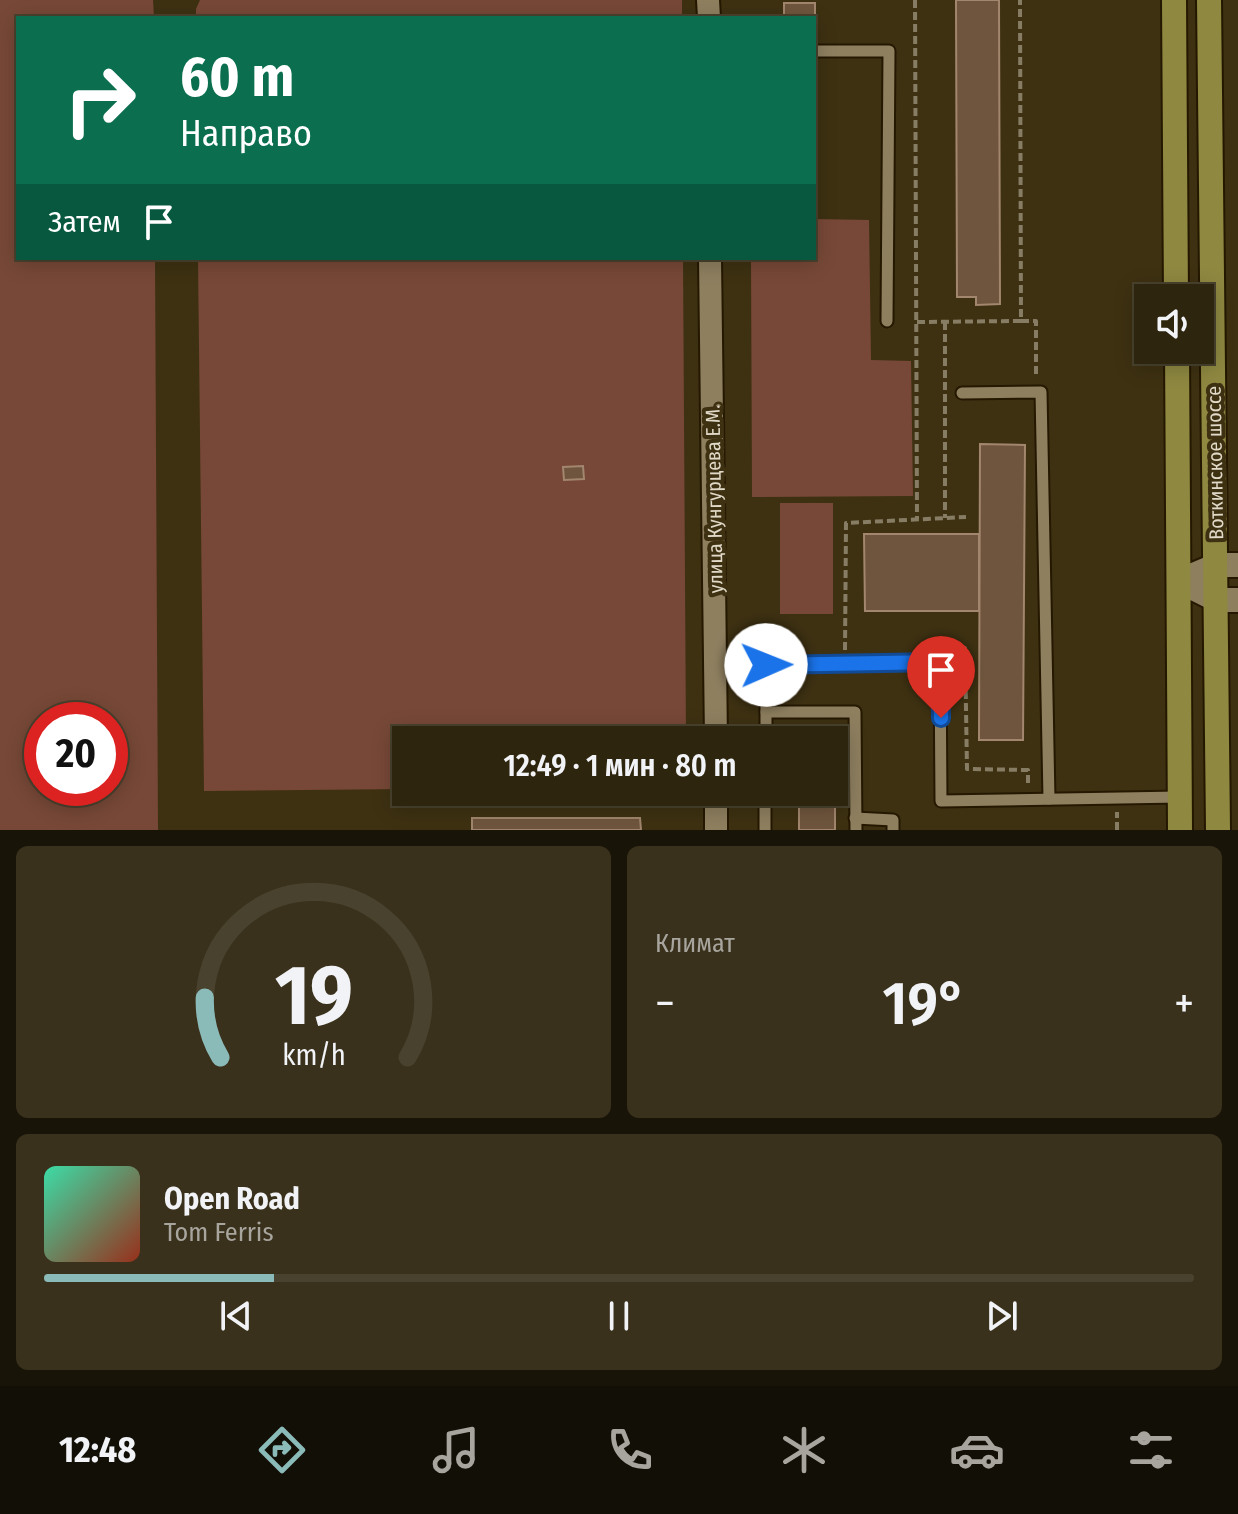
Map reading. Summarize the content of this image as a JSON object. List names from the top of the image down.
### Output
{
  "streets": {
    "main road": ["Воткинское шоссе"],
    "street": ["улица Кунгурцева Е.М."]
  },
  "page": {
    "turn": ["60 m", "Направо"],
    "then": "Затем",
    "limit": "20",
    "trip": "12:49 · 1 мин · 80 m",
    "tile": "Климат",
    "heat": ["−", "19°", "+"],
    "song": ["Open Road", "Tom Ferris"],
    "tabs": "12:48",
    "gauge": ["19", "km/h"]
  }
}
